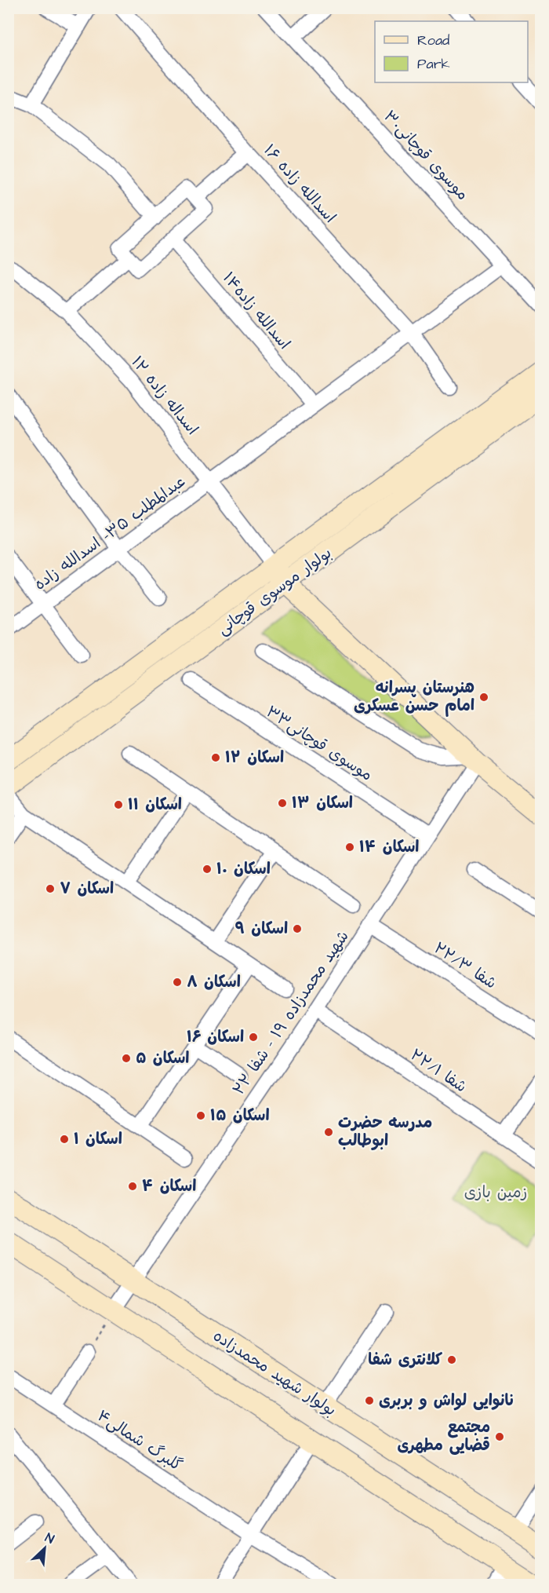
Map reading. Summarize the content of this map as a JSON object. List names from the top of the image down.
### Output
{
  "streets": {
    "street": [
      "موسوی قوچانی۳۰",
      "اسدالله زاده ۱۶",
      "اسدالله زاده۱۴",
      "اسداله زاده ۱۲",
      "عبدالمطلب ۳۵- اسدالله زاده",
      "بولوار موسوی قوچانی",
      "موسوی قوچانی۳۳",
      "شفا ۲۲/۳",
      "شهید محمدزاده ۱۹ - شفا ۲۲",
      "۲۲/۱ شفا",
      "بولوار شهید محمدزاده",
      "گلبرگ شمالی۴"
    ]
  },
  "crossings": [
    ["موسوی قوچانی۳۰", "عبدالمطلب ۳۵- اسدالله زاده"],
    ["اسدالله زاده ۱۶", "عبدالمطلب ۳۵- اسدالله زاده"],
    ["اسدالله زاده۱۴", "عبدالمطلب ۳۵- اسدالله زاده"],
    ["اسداله زاده ۱۲", "عبدالمطلب ۳۵- اسدالله زاده"],
    ["اسداله زاده ۱۲", "بولوار موسوی قوچانی"],
    ["موسوی قوچانی۳۳", "شهید محمدزاده ۱۹ - شفا ۲۲"],
    ["شفا ۲۲/۳", "شهید محمدزاده ۱۹ - شفا ۲۲"],
    ["شهید محمدزاده ۱۹ - شفا ۲۲", "۲۲/۱ شفا"],
    ["شهید محمدزاده ۱۹ - شفا ۲۲", "بولوار شهید محمدزاده"]
  ],
  "parks": ["زمین بازی"],
  "places": [
    "هنرستان پسرانه امام حسن عسکری",
    "اسکان ۱۲",
    "اسکان ۱۳",
    "اسکان ۱۱",
    "اسکان ۱۴",
    "اسکان ۱۰",
    "اسکان ۷",
    "اسکان ۹",
    "اسکان ۸",
    "اسکان ۱۶",
    "اسکان ۵",
    "اسکان ۱۵",
    "مدرسه حضرت ابوطالب",
    "اسکان ۱",
    "اسکان ۴",
    "کلانتری شفا",
    "نانوایی لواش و بربری",
    "مجتمع قضایی مطهری"
  ],
  "legend": ["Road", "Park"],
  "north": "top right"
}
